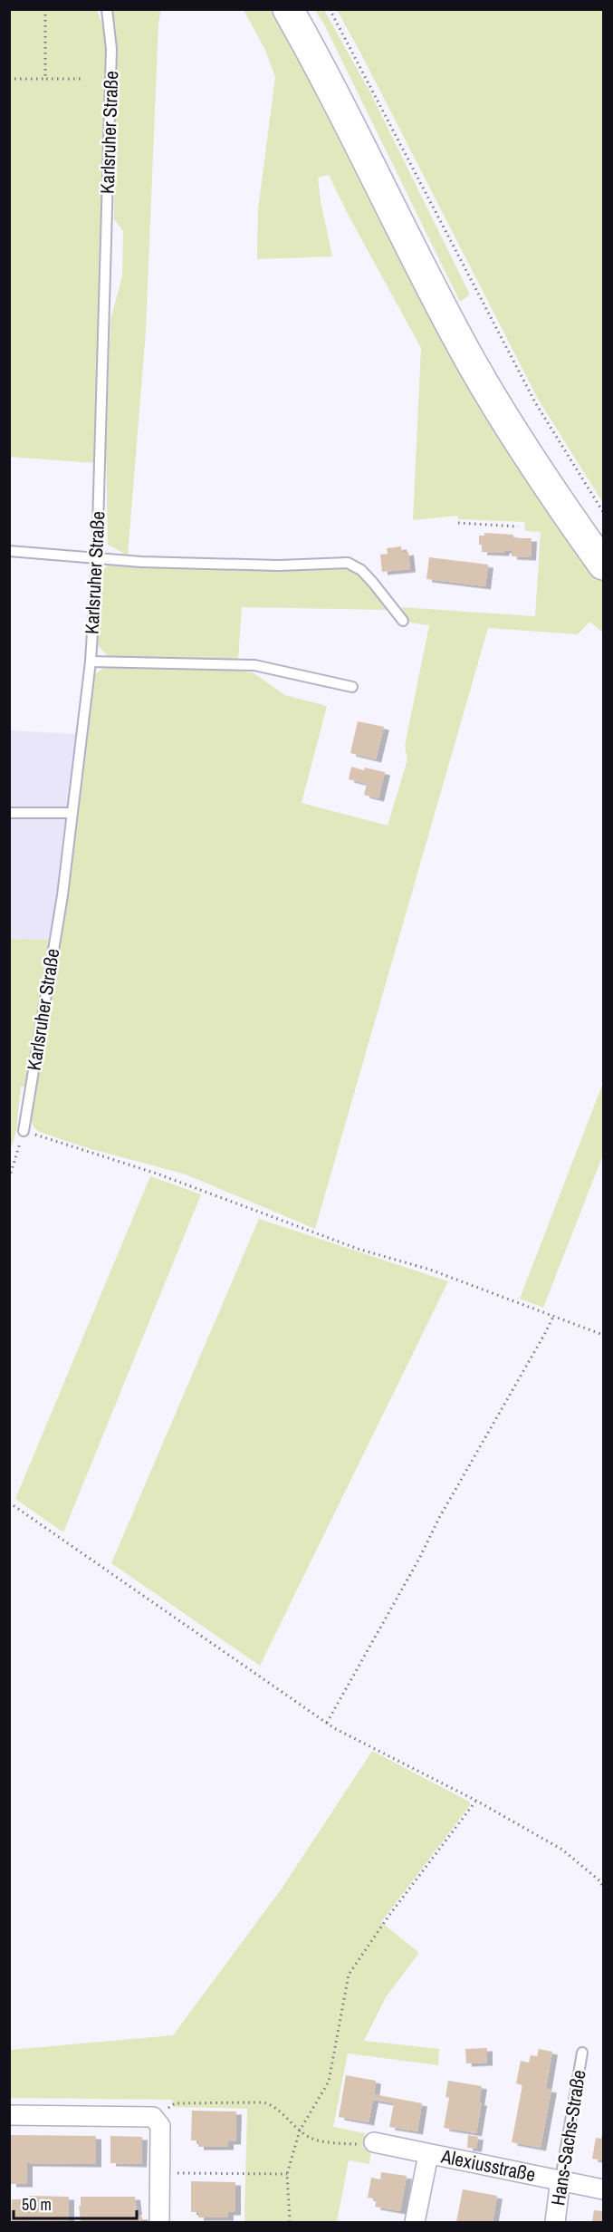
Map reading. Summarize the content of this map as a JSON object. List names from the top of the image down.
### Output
{
  "streets": {
    "street": ["Hans-Sachs-Straße", "Alexiusstraße"],
    "lane": ["Karlsruher Straße"]
  },
  "crossings": [
    ["Hans-Sachs-Straße", "Alexiusstraße"]
  ],
  "scale_bar": "50 m"
}
